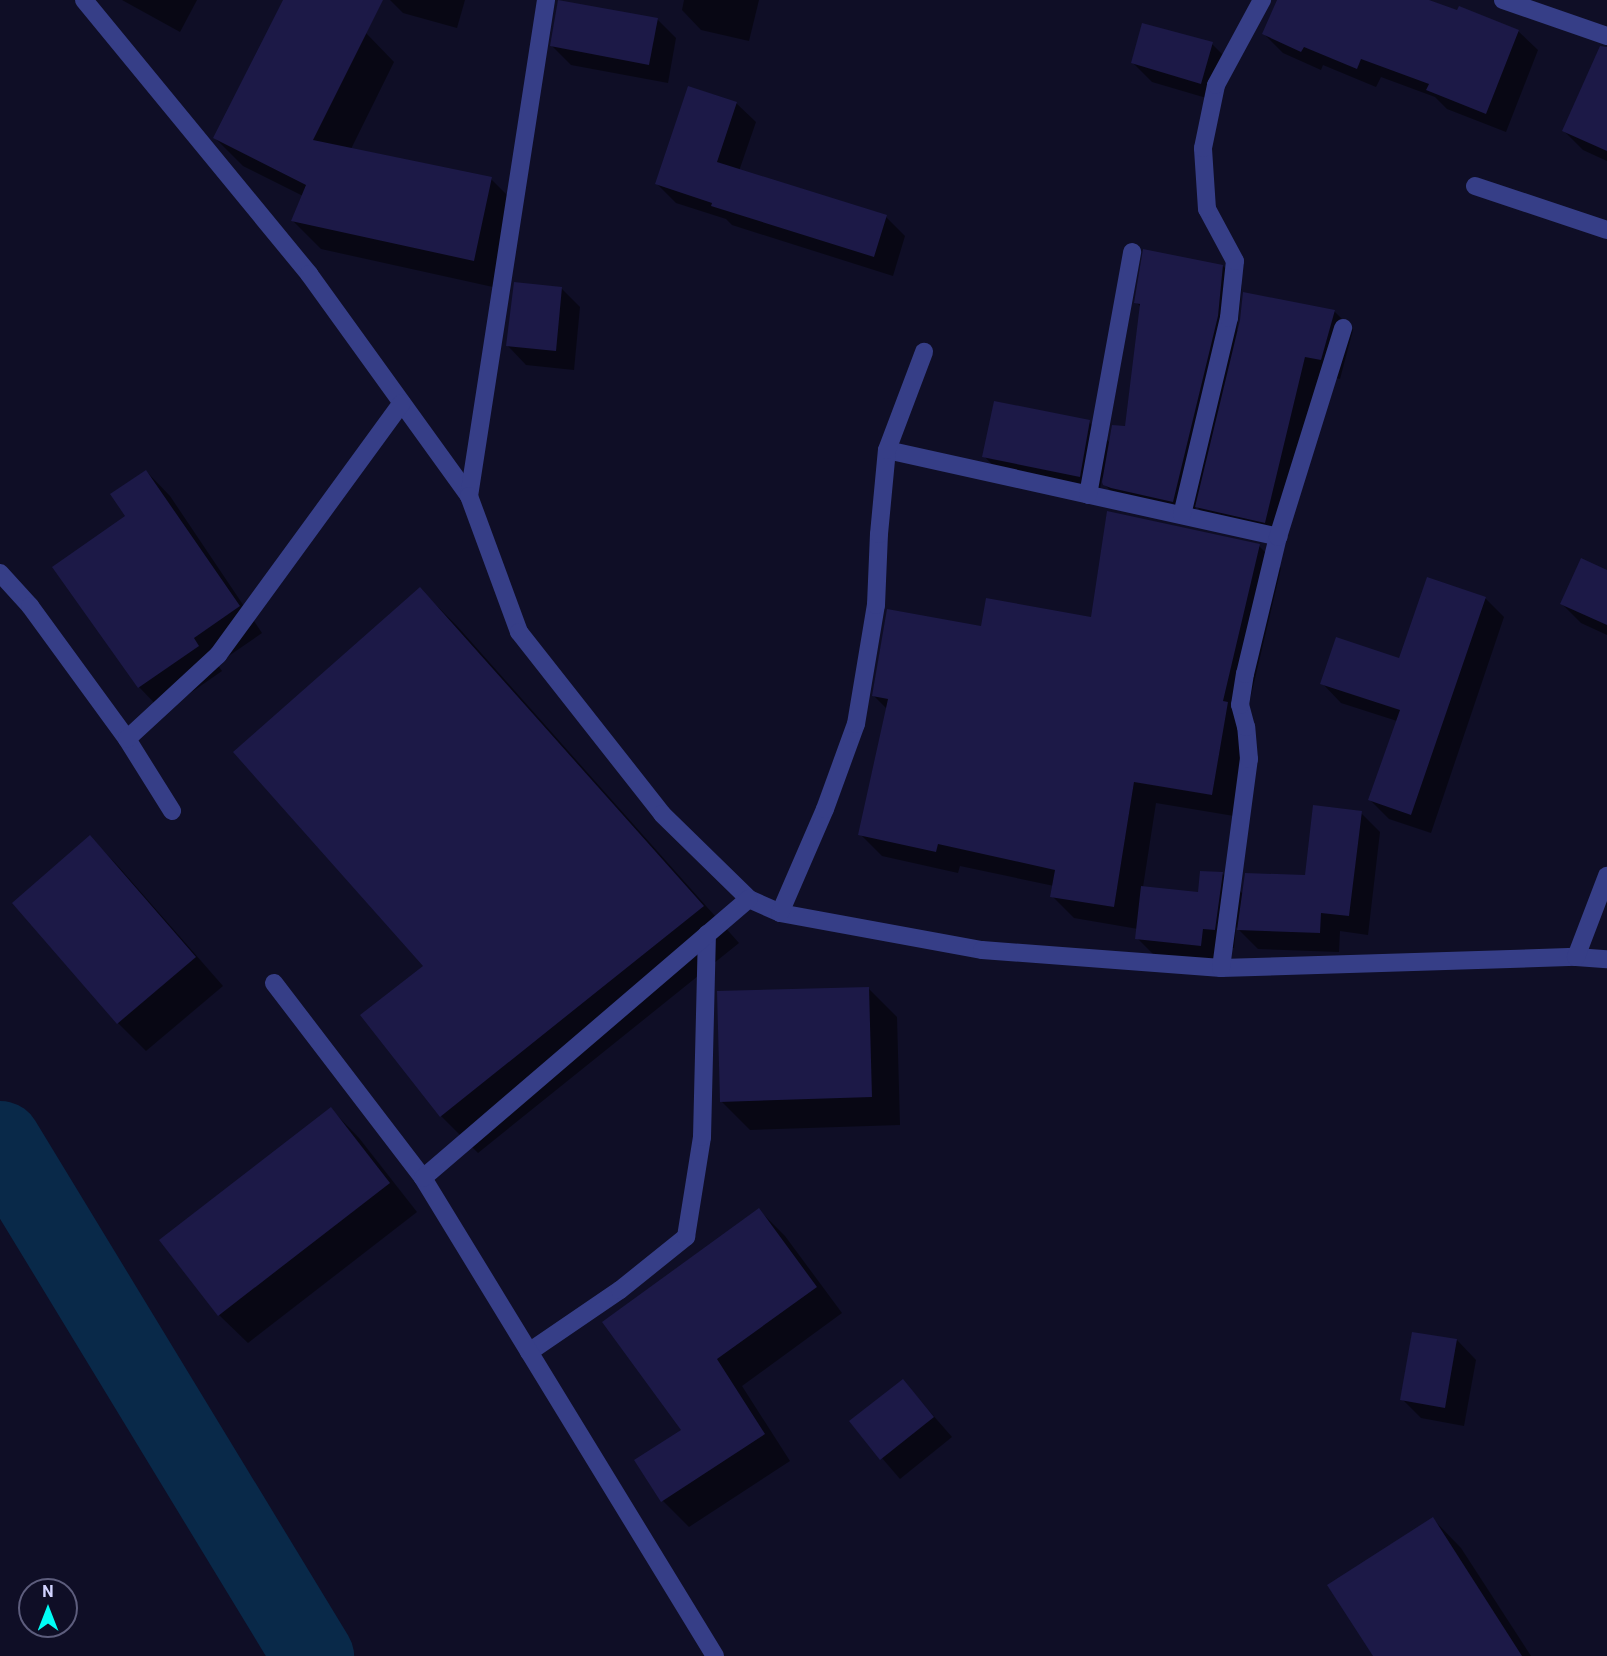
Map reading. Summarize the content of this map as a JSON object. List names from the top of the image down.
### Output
{
  "north": "top"
}
